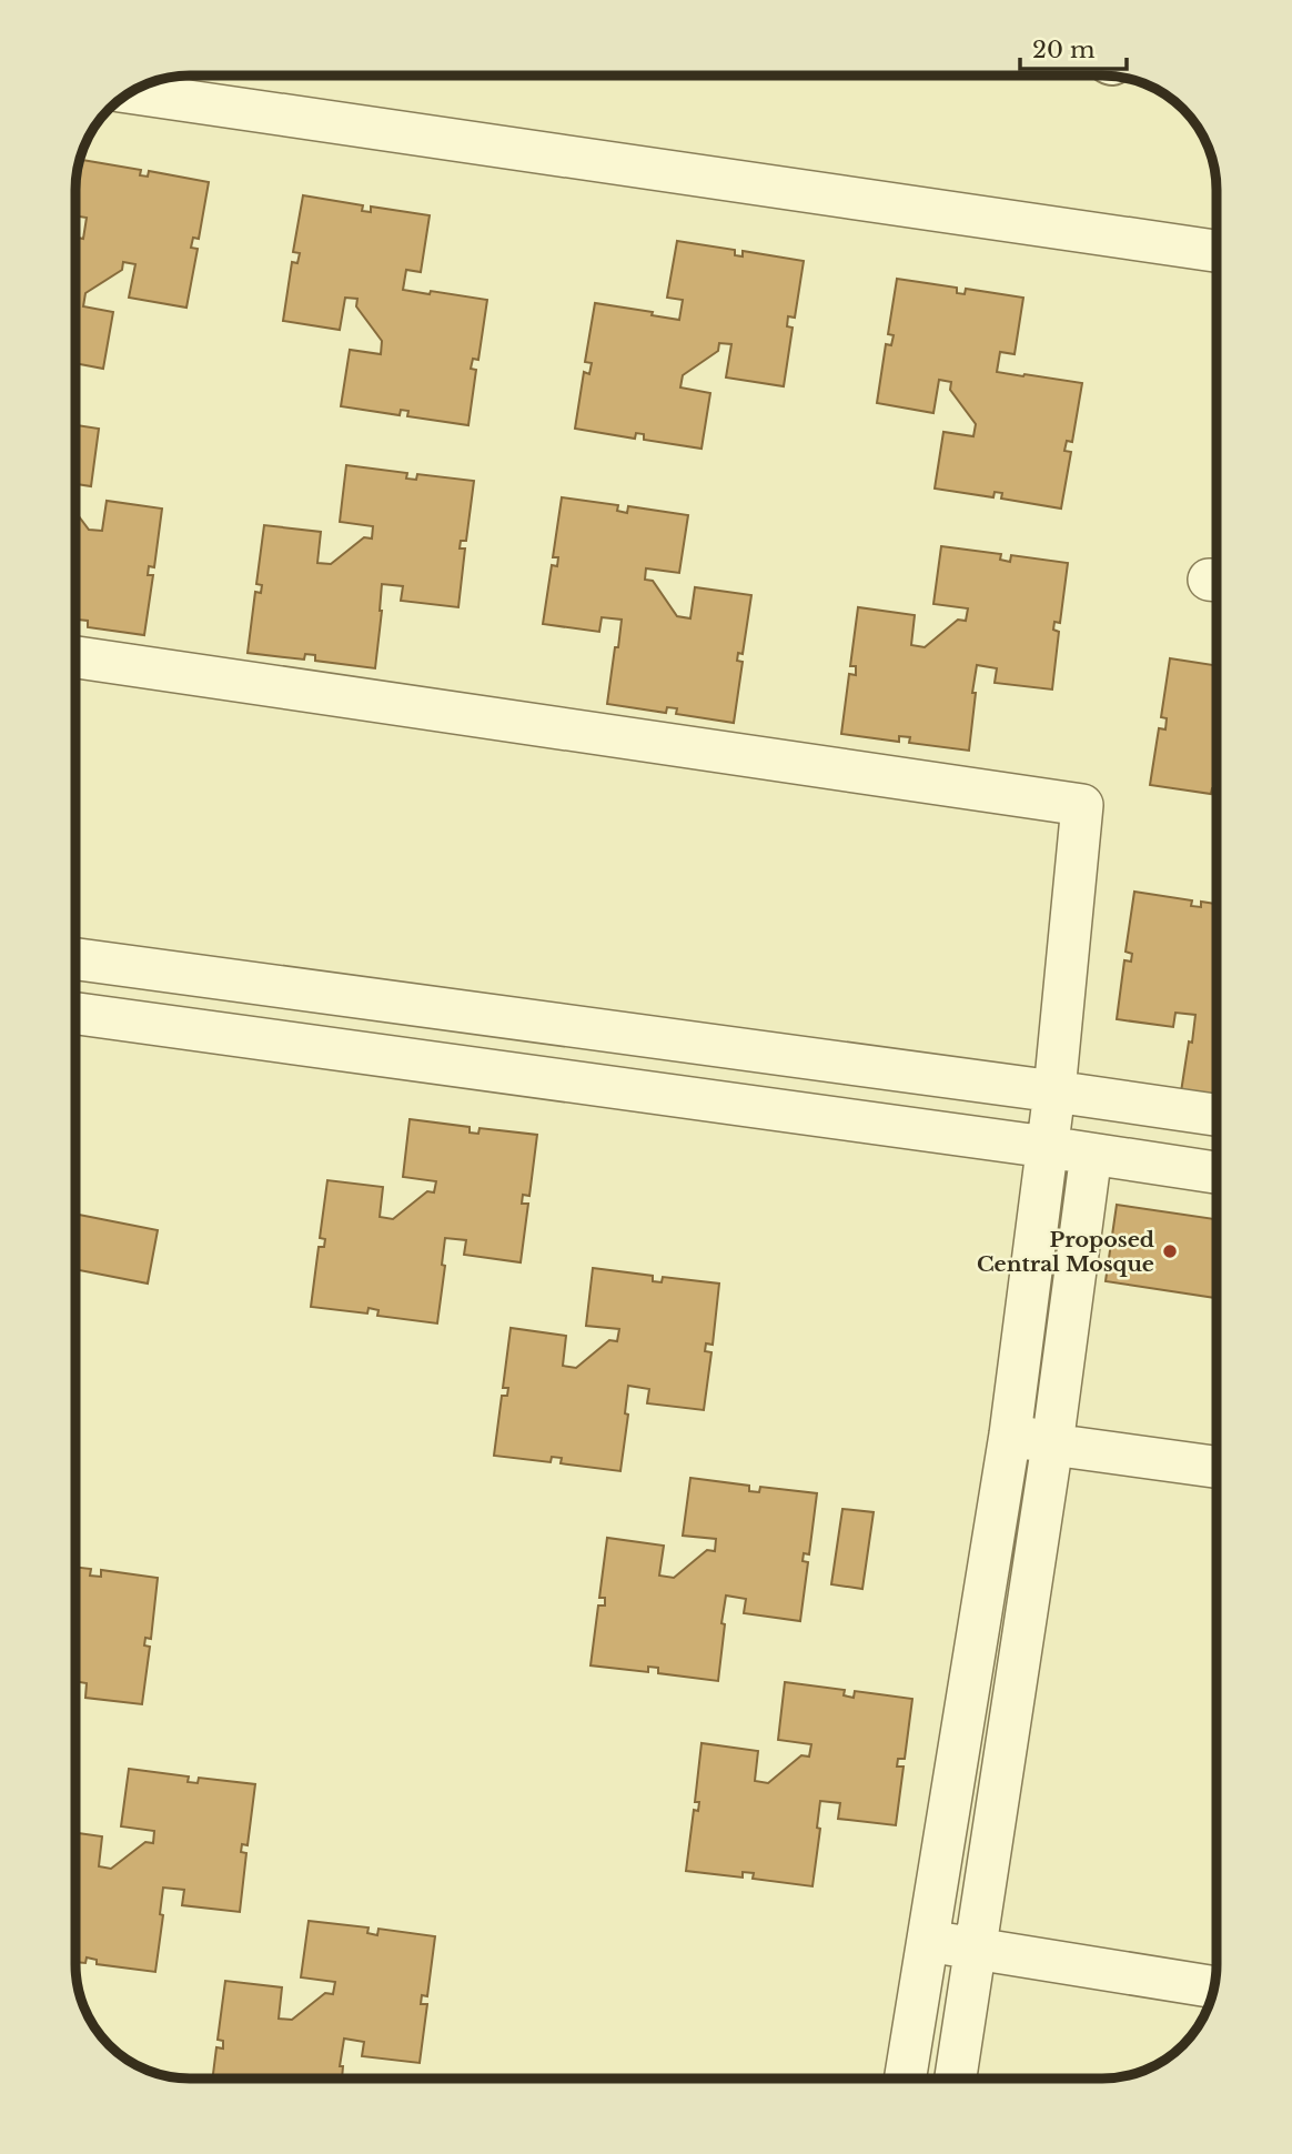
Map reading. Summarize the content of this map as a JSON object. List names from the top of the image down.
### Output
{
  "places": ["Proposed Central Mosque"],
  "scale_bar": "20 m"
}
